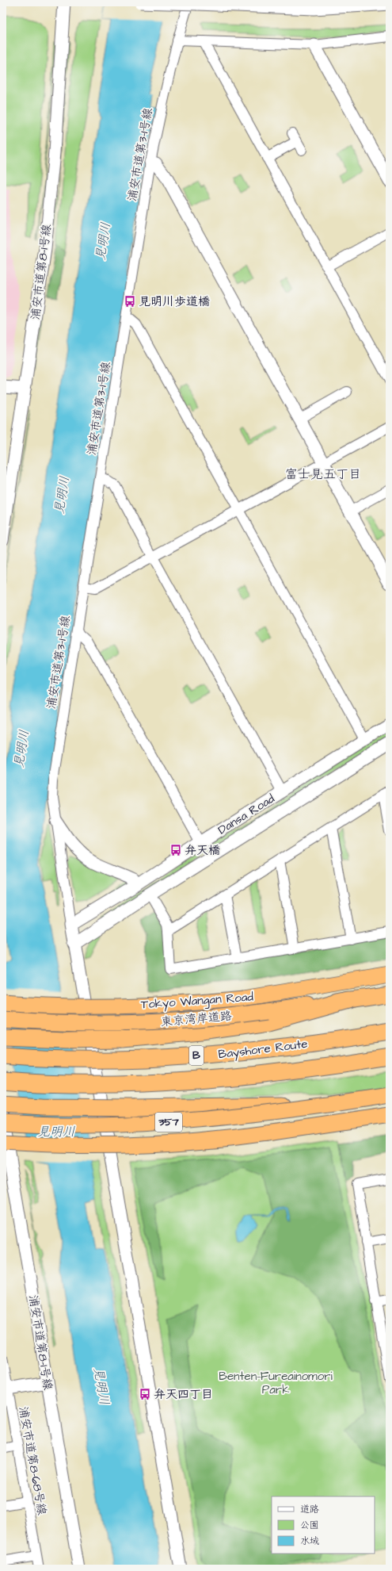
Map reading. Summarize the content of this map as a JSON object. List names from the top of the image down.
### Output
{
  "streets": {
    "highway": [
      "Tokyo Wangan Road",
      "東京湾岸道路",
      "Bayshore Route",
      "B",
      "357"
    ],
    "street": [
      "浦安市道第3-1号線",
      "浦安市道第8-1号線",
      "Dansa Road",
      "浦安市道第8-68号線"
    ]
  },
  "crossings": [
    ["浦安市道第3-1号線", "Dansa Road"]
  ],
  "districts": ["富士見五丁目"],
  "water": ["見明川"],
  "parks": ["Benten-Fureainomori Park"],
  "places": {
    "bus stop": ["見明川歩道橋", "弁天橋", "弁天四丁目"]
  },
  "legend": ["道路", "公園", "水域"]
}
